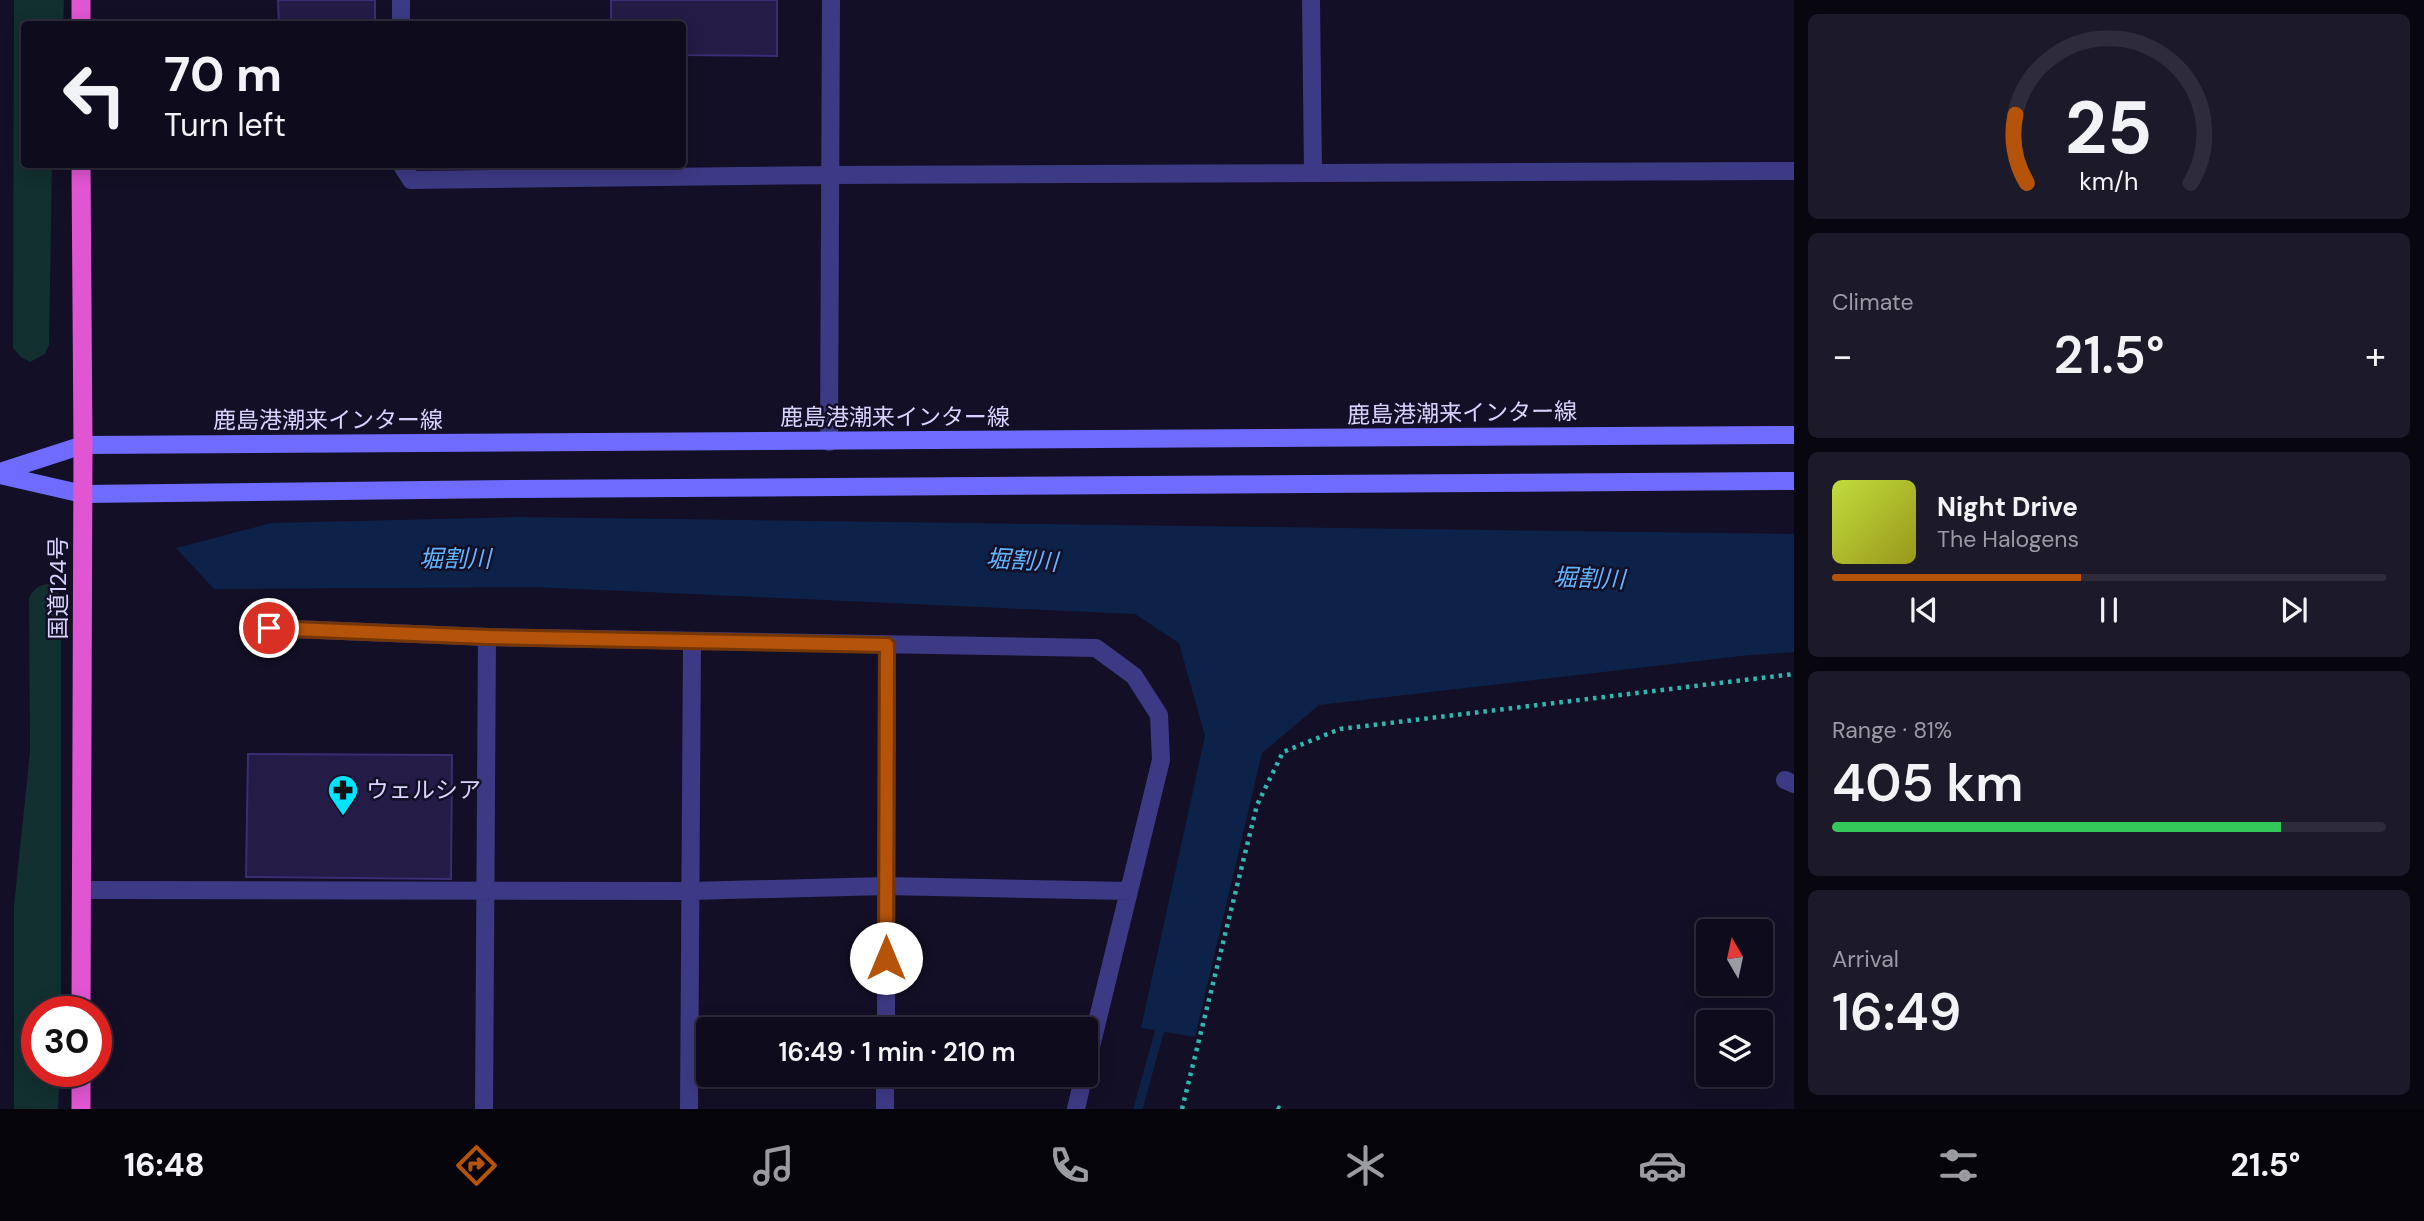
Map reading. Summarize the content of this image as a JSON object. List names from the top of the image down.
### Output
{
  "streets": {
    "highway": ["国道124号"],
    "main road": ["鹿島港潮来インター線"]
  },
  "crossings": [
    ["鹿島港潮来インター線", "国道124号"]
  ],
  "water": ["堀割川"],
  "places": {
    "pharmacy": ["ウェルシア"]
  },
  "north": "top",
  "page": {
    "turn": ["70 m", "Turn left"],
    "tile": [
      "Climate",
      ["Range · 81%", "405 km"],
      ["Arrival", "16:49"]
    ],
    "heat": ["−", "21.5°", "+"],
    "song": ["Night Drive", "The Halogens"],
    "limit": "30",
    "trip": "16:49 · 1 min · 210 m",
    "tabs": ["16:48", "21.5°"],
    "gauge": ["25", "km/h"]
  }
}
